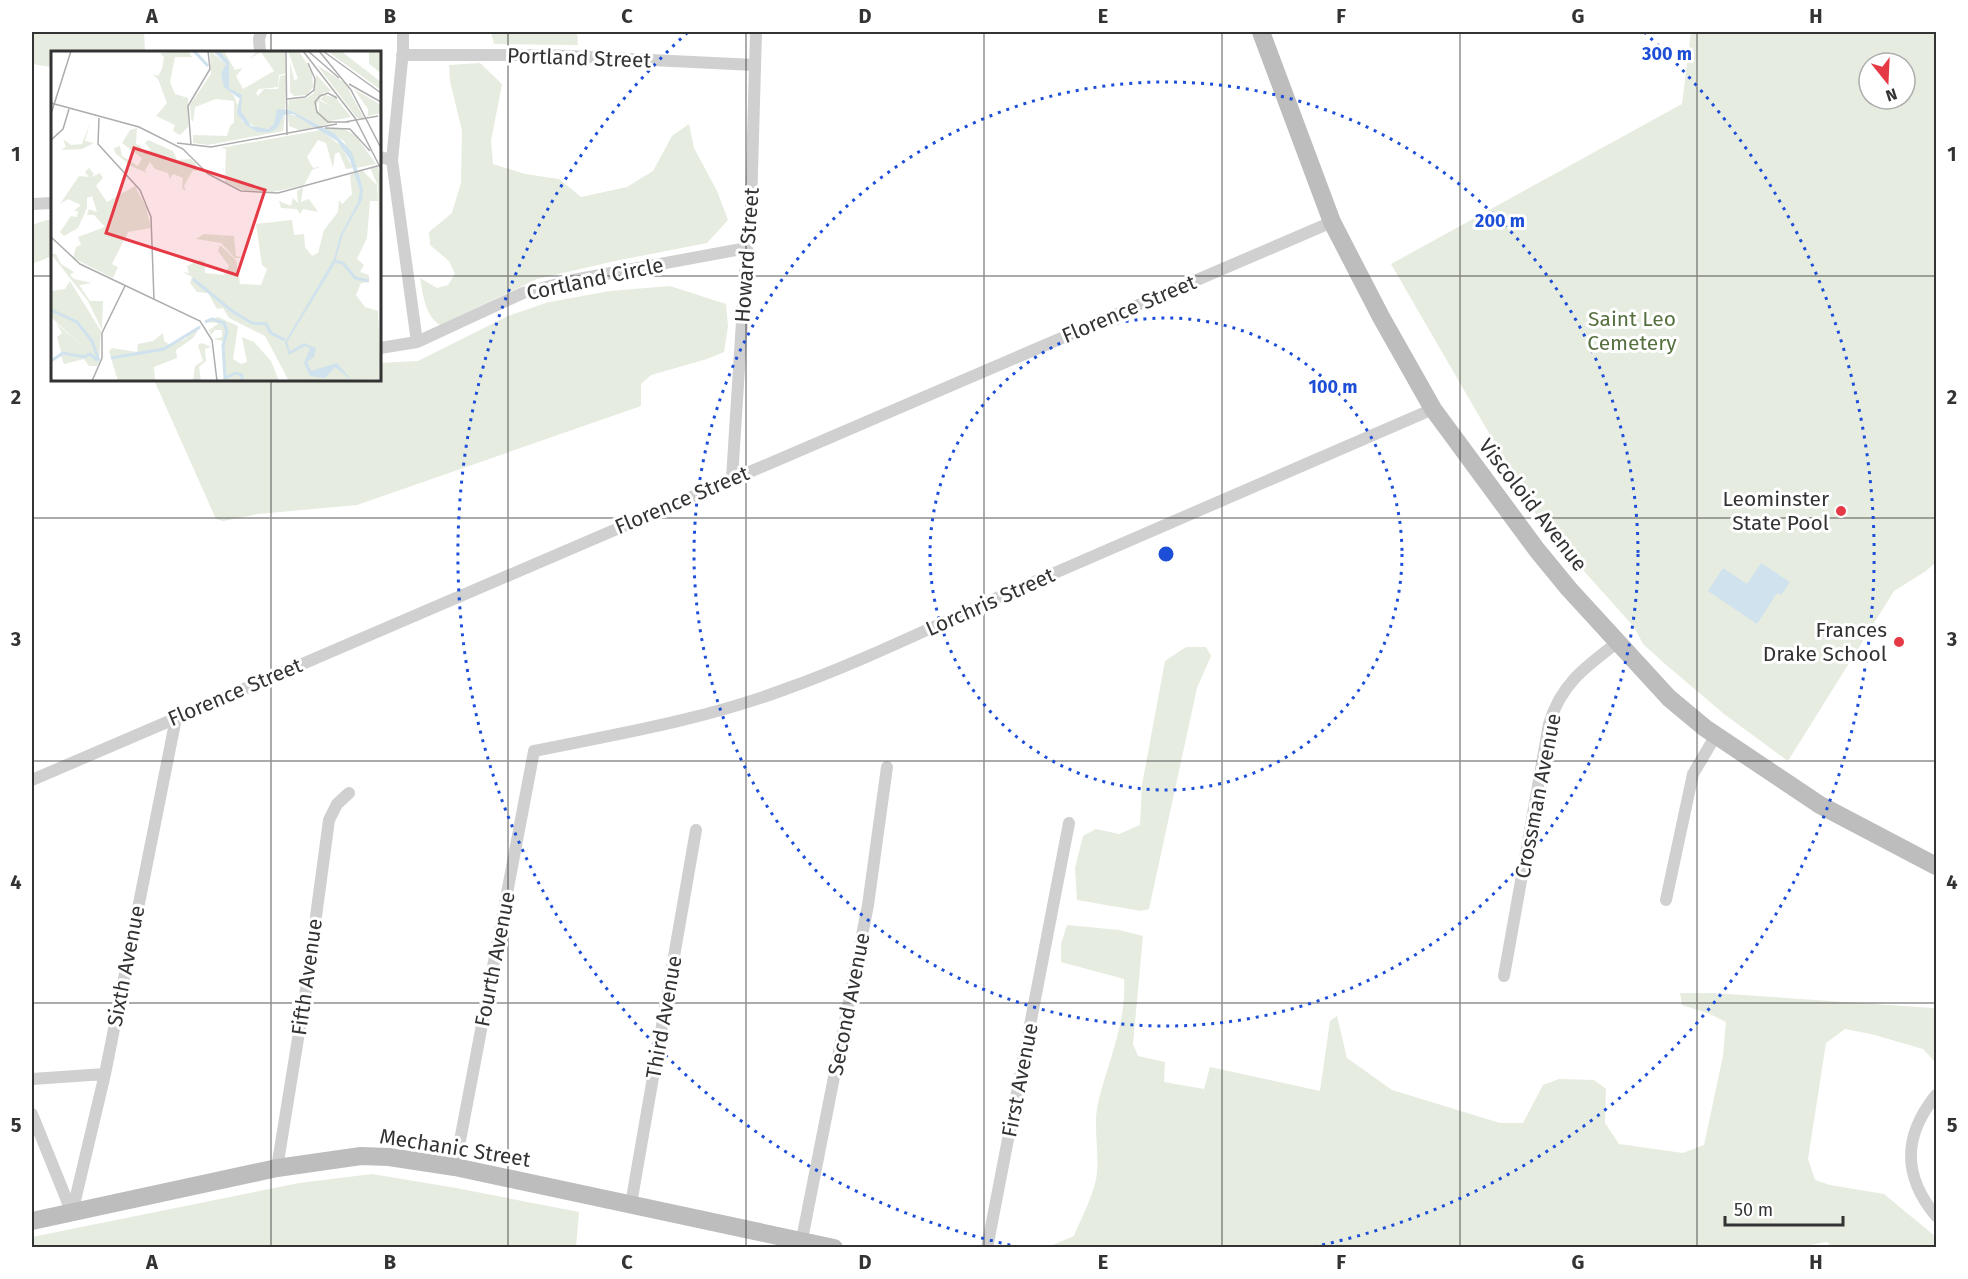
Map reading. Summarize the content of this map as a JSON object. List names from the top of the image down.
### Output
{
  "streets": {
    "main road": ["Viscoloid Avenue", "Mechanic Street"],
    "street": [
      "Portland Street",
      "Howard Street",
      "Cortland Circle",
      "Florence Street",
      "Lorchris Street",
      "Crossman Avenue",
      "Fourth Avenue",
      "Sixth Avenue",
      "Fifth Avenue",
      "Second Avenue",
      "Third Avenue",
      "First Avenue"
    ]
  },
  "crossings": [
    ["Portland Street", "Howard Street"],
    ["Howard Street", "Cortland Circle"],
    ["Howard Street", "Florence Street"],
    ["Florence Street", "Viscoloid Avenue"],
    ["Florence Street", "Sixth Avenue"],
    ["Viscoloid Avenue", "Lorchris Street"],
    ["Viscoloid Avenue", "Crossman Avenue"],
    ["Lorchris Street", "Fourth Avenue"],
    ["Fourth Avenue", "Mechanic Street"],
    ["Sixth Avenue", "Mechanic Street"],
    ["Fifth Avenue", "Mechanic Street"],
    ["Second Avenue", "Mechanic Street"],
    ["Third Avenue", "Mechanic Street"]
  ],
  "parks": ["Saint Leo Cemetery"],
  "places": ["Leominster State Pool", "Frances Drake School"],
  "scale_bar": "50 m",
  "north": "bottom",
  "grid": {
    "columns": [
      "A",
      "B",
      "C",
      "D",
      "E",
      "F",
      "G",
      "H"
    ],
    "rows": [
      "1",
      "2",
      "3",
      "4",
      "5"
    ]
  },
  "rings": ["300 m", "200 m", "100 m"]
}
